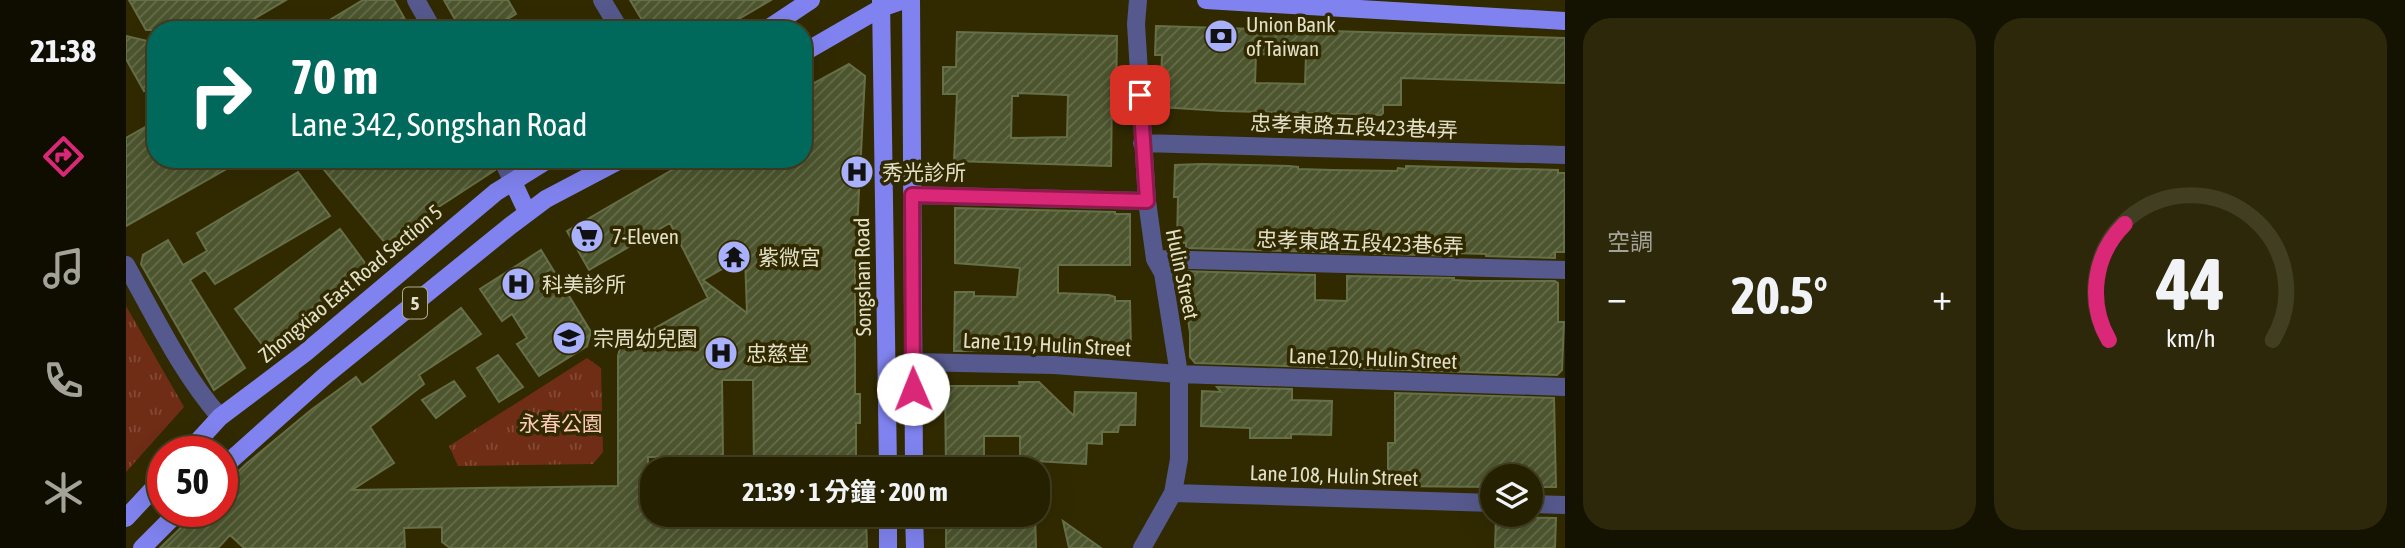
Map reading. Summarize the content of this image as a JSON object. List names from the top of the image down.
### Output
{
  "streets": {
    "main road": ["Songshan Road", "Zhongxiao East Road Section 5", "5"],
    "street": [
      "忠孝東路五段423巷4弄",
      "忠孝東路五段423巷6弄",
      "Hulin Street",
      "Lane 119, Hulin Street",
      "Lane 120, Hulin Street",
      "Lane 108, Hulin Street"
    ]
  },
  "crossings": [
    ["忠孝東路五段423巷4弄", "Hulin Street"],
    ["忠孝東路五段423巷6弄", "Hulin Street"],
    ["Hulin Street", "Lane 119, Hulin Street"],
    ["Hulin Street", "Lane 120, Hulin Street"],
    ["Hulin Street", "Lane 108, Hulin Street"],
    ["Lane 119, Hulin Street", "Lane 120, Hulin Street"]
  ],
  "parks": ["永春公園"],
  "places": {
    "bank": ["Union Bank of Taiwan"],
    "hospital": ["秀光診所", "科美診所", "忠慈堂"],
    "supermarket": ["7-Eleven"],
    "temple": ["紫微宮"],
    "school or university": ["宗周幼兒園"]
  },
  "page": {
    "tabs": "21:38",
    "tile": "空調",
    "turn": ["70 m", "Lane 342, Songshan Road"],
    "heat": ["−", "20.5°", "+"],
    "limit": "50",
    "trip": "21:39 · 1 分鐘 · 200 m",
    "gauge": ["44", "km/h"]
  }
}
